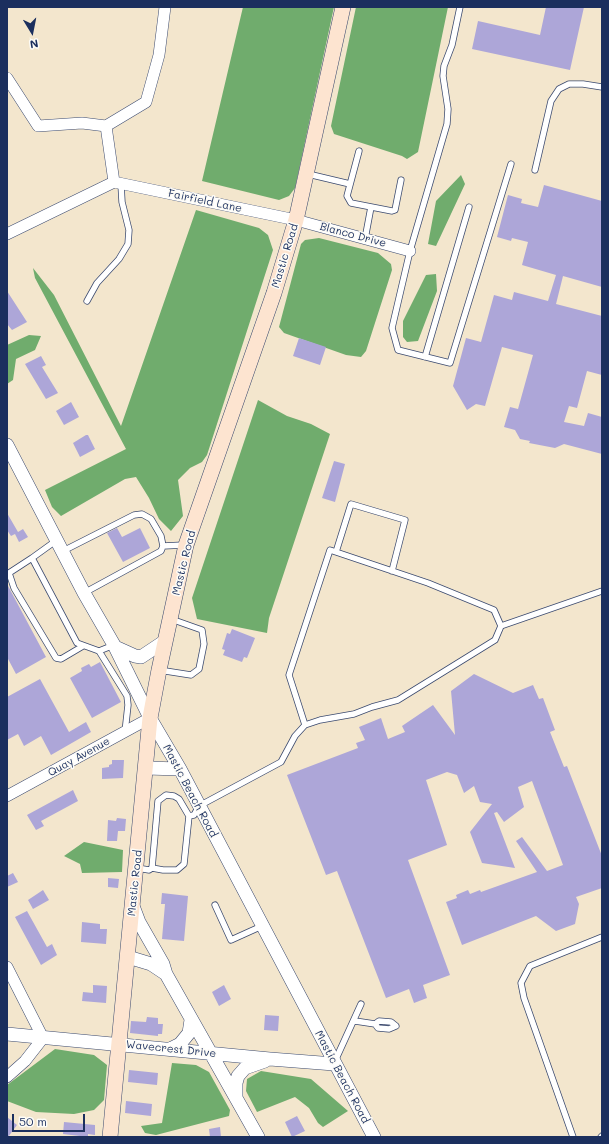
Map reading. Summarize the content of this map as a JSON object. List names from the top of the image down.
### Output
{
  "streets": {
    "main road": ["Mastic Road"],
    "street": [
      "Fairfield Lane",
      "Blanco Drive",
      "Quay Avenue",
      "Mastic Beach Road",
      "Wavecrest Drive"
    ]
  },
  "crossings": [
    ["Fairfield Lane", "Blanco Drive"],
    ["Fairfield Lane", "Mastic Road"],
    ["Blanco Drive", "Mastic Road"],
    ["Mastic Road", "Quay Avenue"],
    ["Mastic Road", "Mastic Beach Road"],
    ["Mastic Road", "Wavecrest Drive"],
    ["Quay Avenue", "Mastic Beach Road"],
    ["Mastic Beach Road", "Wavecrest Drive"]
  ],
  "scale_bar": "50 m",
  "north": "bottom"
}
